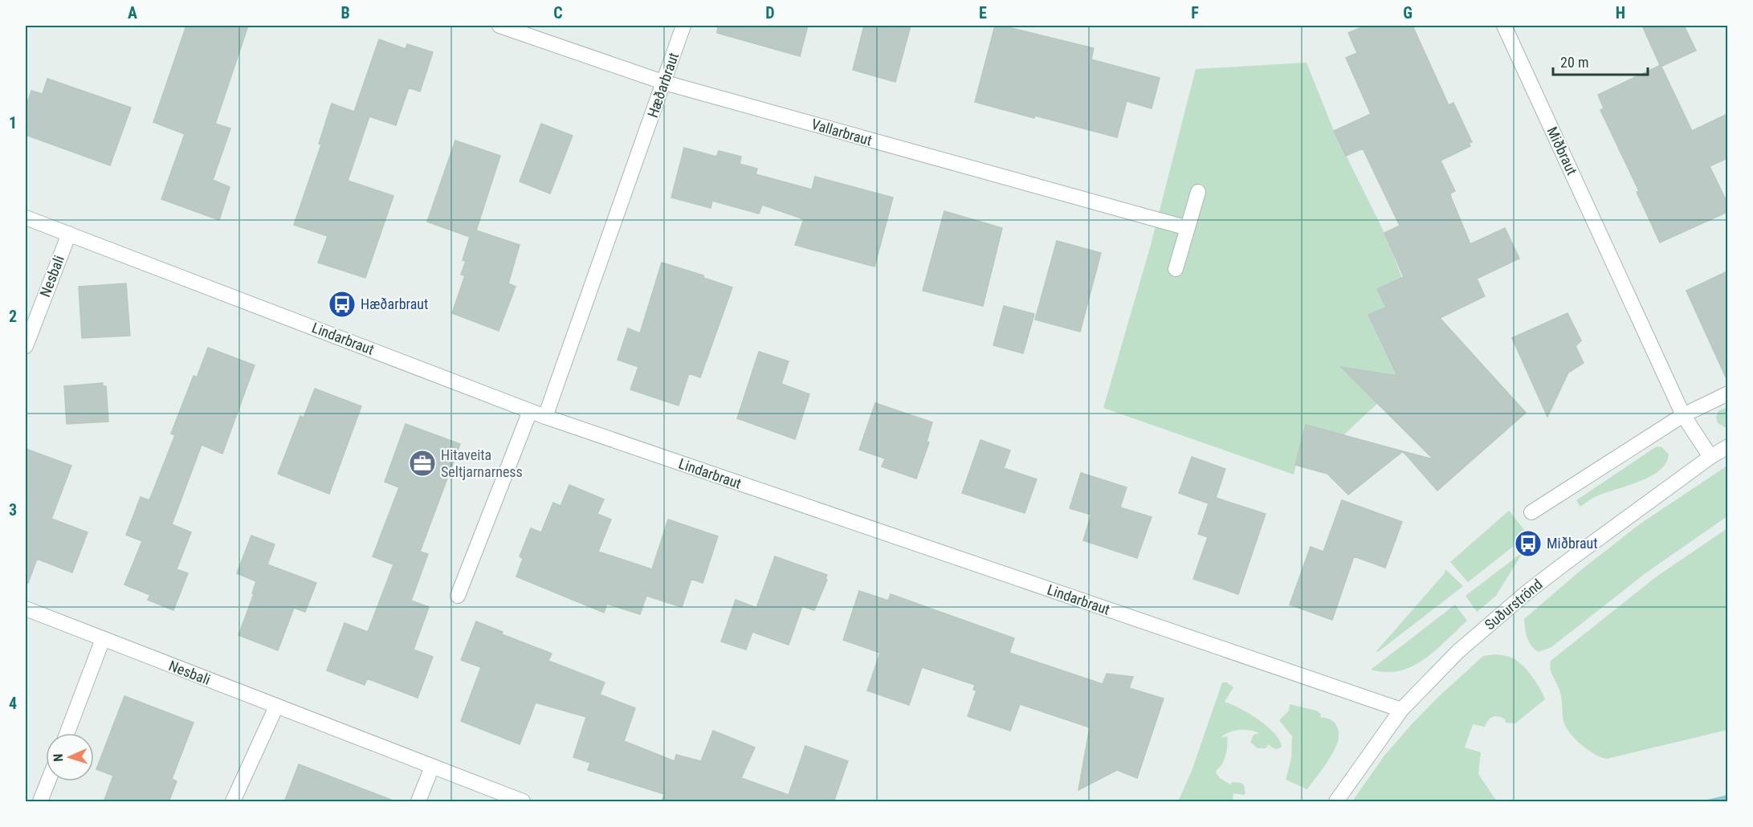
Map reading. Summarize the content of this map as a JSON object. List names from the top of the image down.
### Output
{
  "streets": {
    "street": [
      "Hæðarbraut",
      "Vallarbraut",
      "Miðbraut",
      "Nesbali",
      "Lindarbraut",
      "Suðurströnd"
    ]
  },
  "crossings": [
    ["Hæðarbraut", "Vallarbraut"],
    ["Hæðarbraut", "Lindarbraut"],
    ["Miðbraut", "Suðurströnd"],
    ["Nesbali", "Lindarbraut"],
    ["Lindarbraut", "Suðurströnd"]
  ],
  "places": {
    "bus stop": ["Hæðarbraut", "Miðbraut"],
    "office": ["Hitaveita Seltjarnarness"]
  },
  "scale_bar": "20 m",
  "north": "left",
  "grid": {
    "columns": [
      "A",
      "B",
      "C",
      "D",
      "E",
      "F",
      "G",
      "H"
    ],
    "rows": [
      "1",
      "2",
      "3",
      "4"
    ]
  }
}
